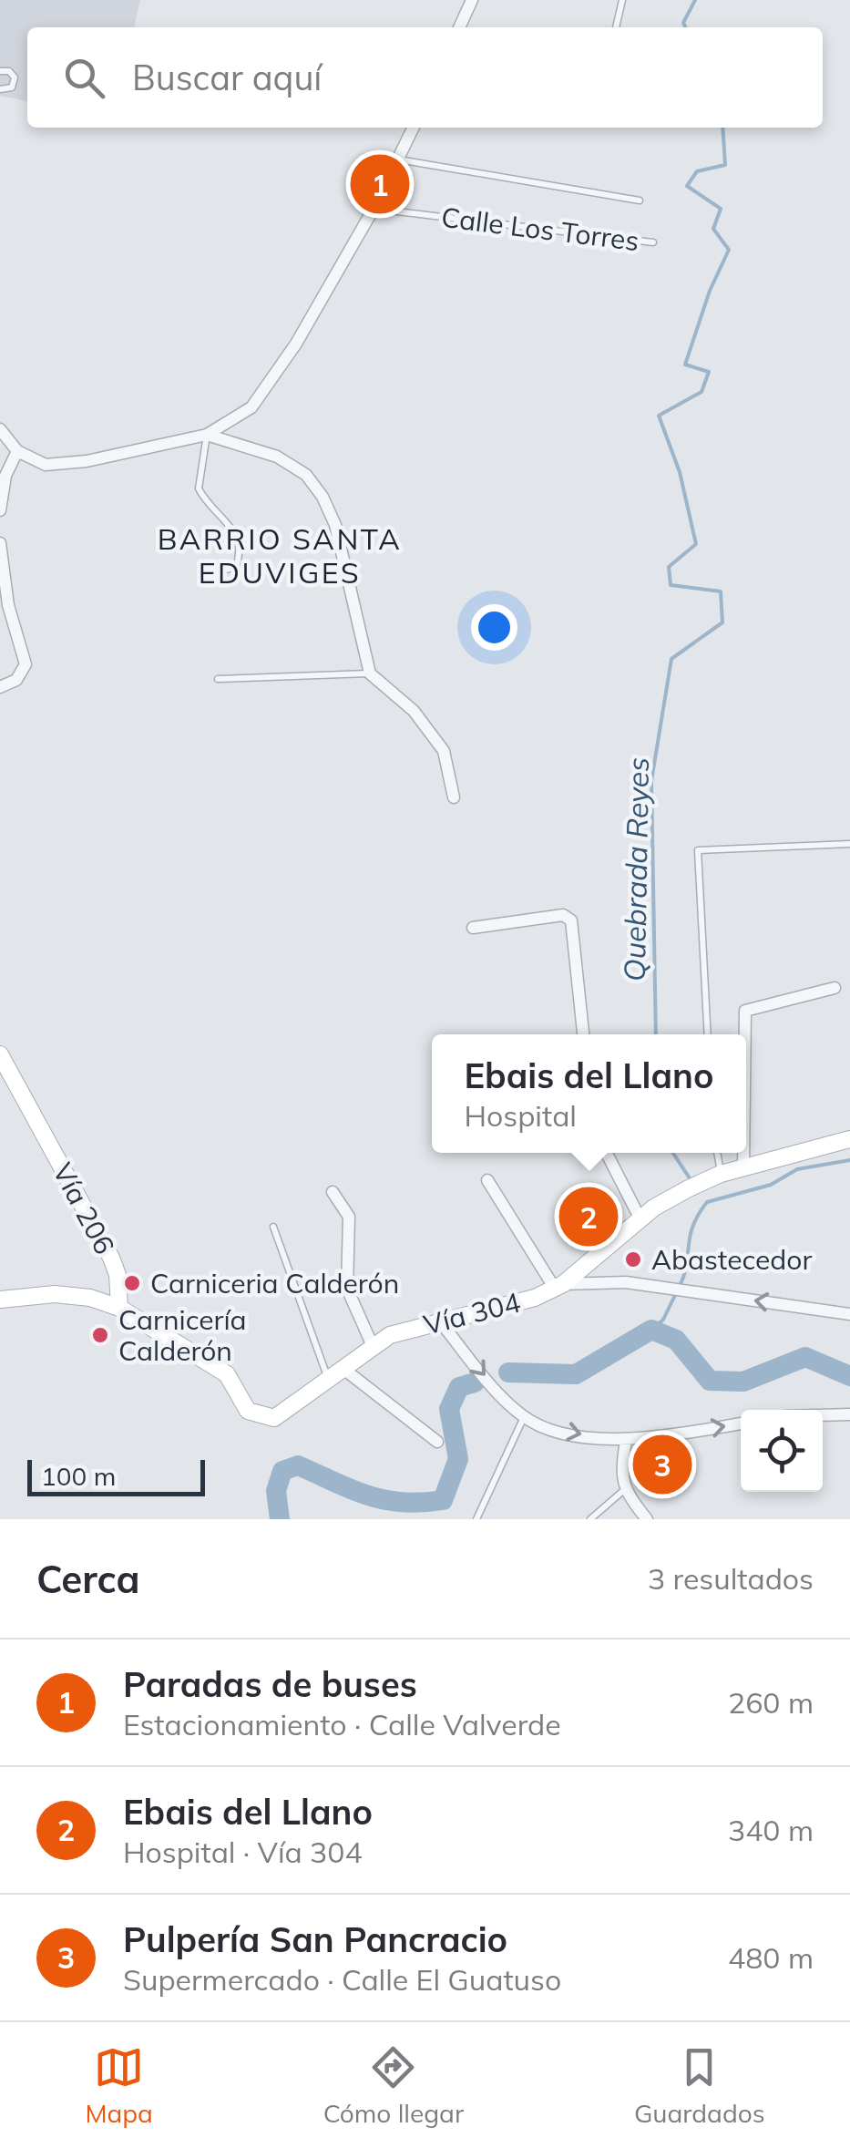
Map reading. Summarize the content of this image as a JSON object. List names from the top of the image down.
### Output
{
  "streets": {
    "street": ["Vía 206", "Vía 304"],
    "lane": ["Calle Los Torres"]
  },
  "crossings": [
    ["Vía 206", "Vía 304"]
  ],
  "districts": ["BARRIO SANTA EDUVIGES"],
  "water": ["Quebrada Reyes"],
  "places": ["Abastecedor", "Carniceria Calderón", "Carnicería Calderón"],
  "scale_bar": "100 m",
  "page": {
    "search": "Buscar aquí",
    "pins": ["1", "2", "3"],
    "popup": ["Ebais del Llano", "Hospital"],
    "scale": "100 m",
    "heading": ["Cerca", "3 resultados"],
    "list": [
      {
        "mark": "1",
        "name": "Paradas de buses",
        "note": "Estacionamiento · Calle Valverde",
        "value": "260 m"
      },
      {
        "mark": "2",
        "name": "Ebais del Llano",
        "note": "Hospital · Vía 304",
        "value": "340 m"
      },
      {
        "mark": "3",
        "name": "Pulpería San Pancracio",
        "note": "Supermercado · Calle El Guatuso",
        "value": "480 m"
      }
    ],
    "nav": ["Mapa", "Cómo llegar", "Guardados"]
  }
}
